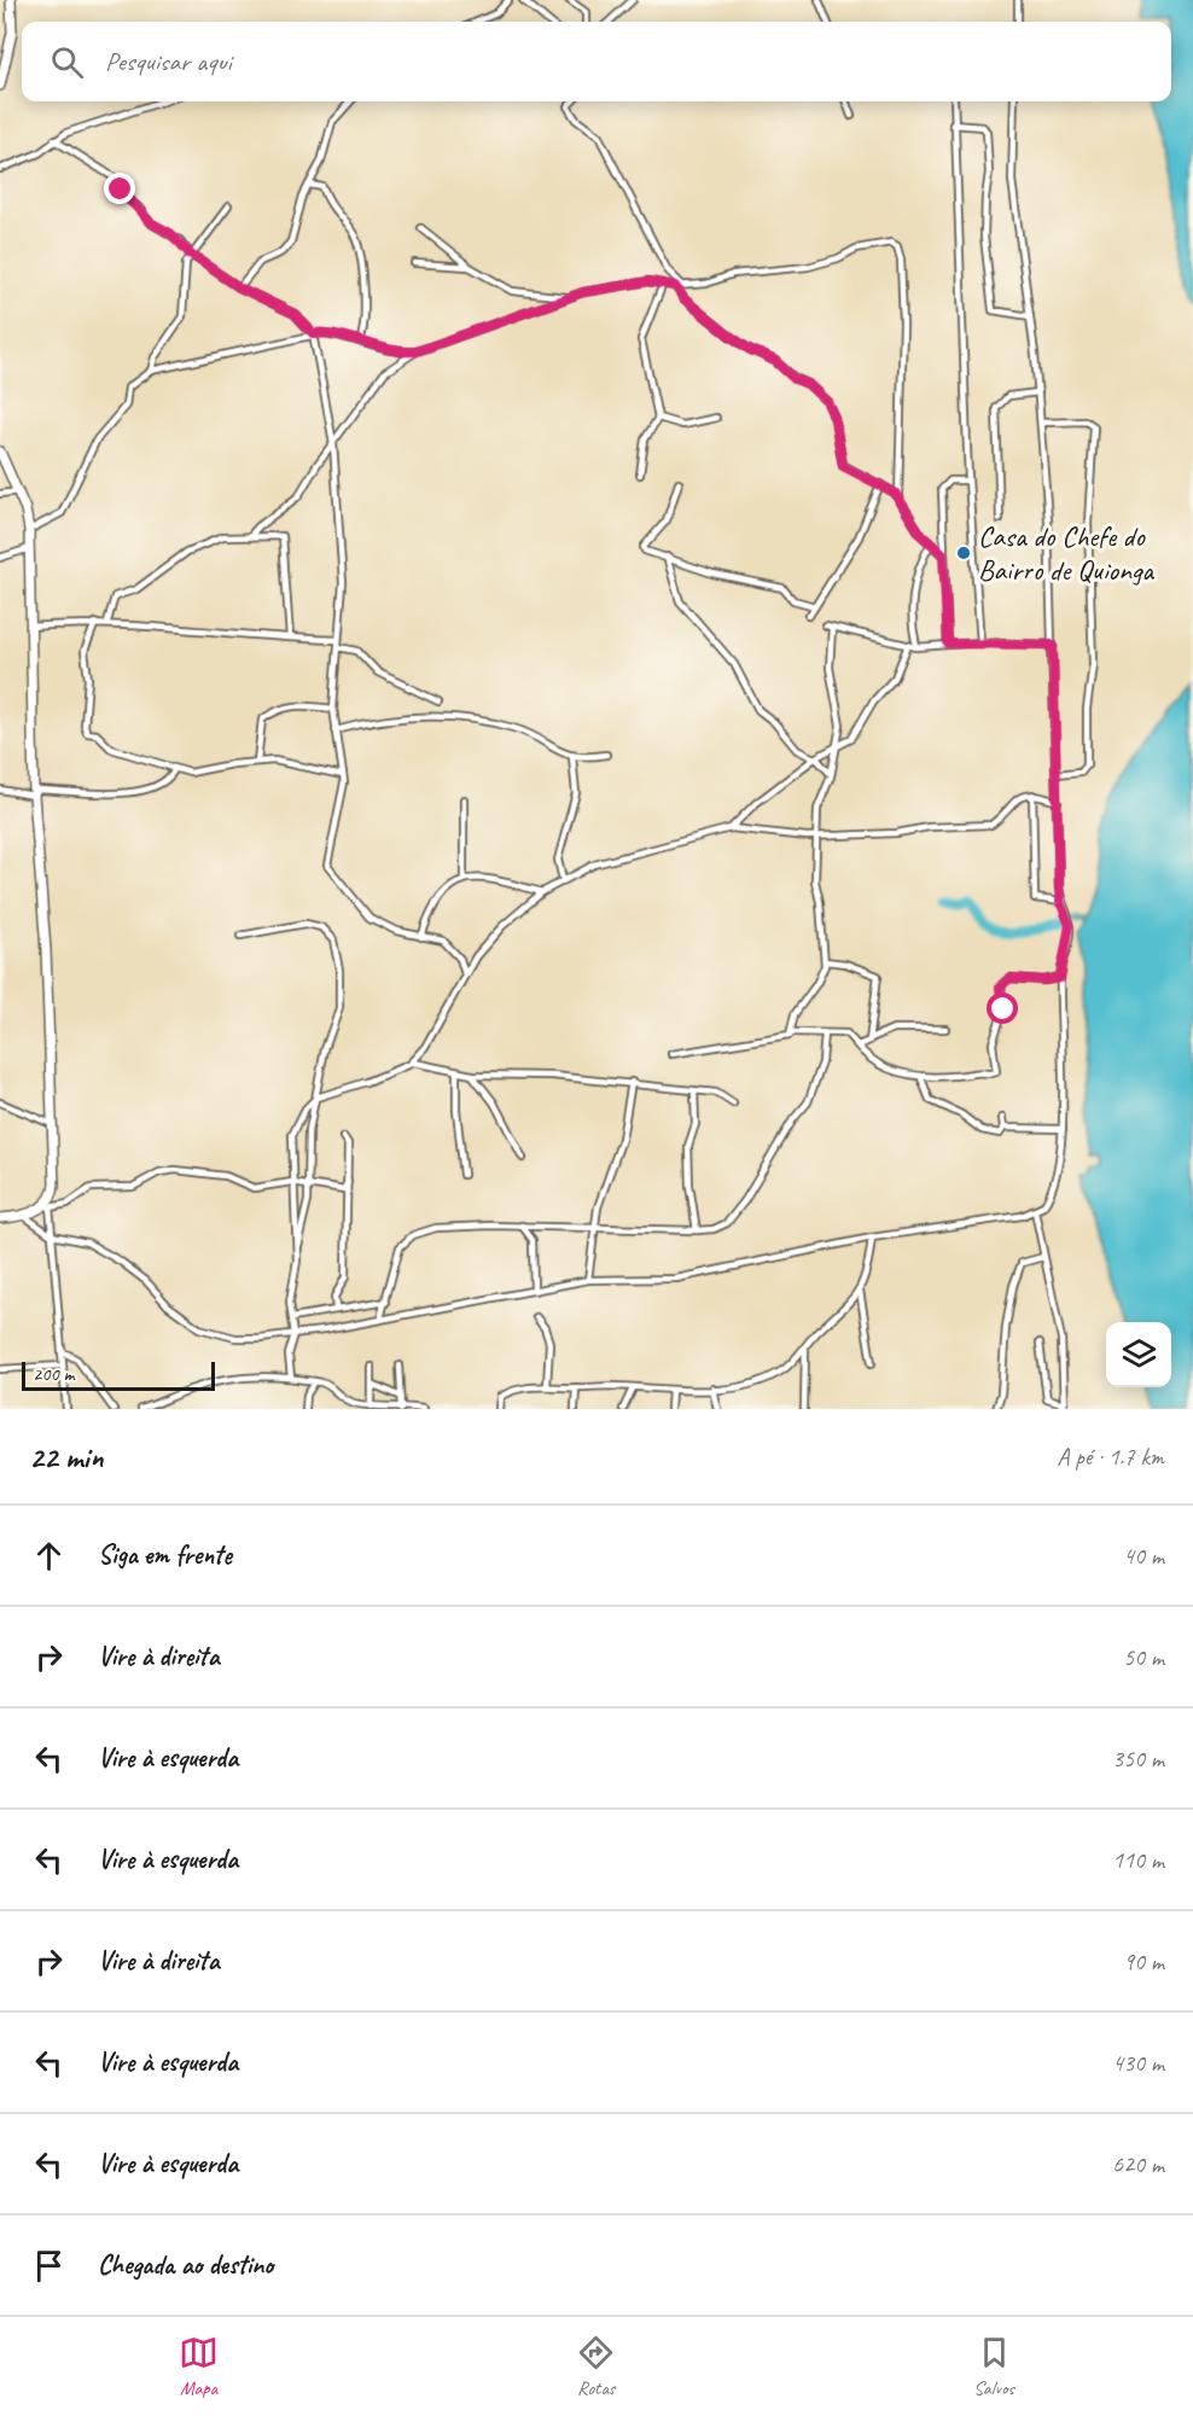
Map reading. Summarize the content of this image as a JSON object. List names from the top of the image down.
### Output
{
  "places": ["Casa do Chefe do Bairro de Quionga"],
  "scale_bar": "200 m",
  "page": {
    "search": "Pesquisar aqui",
    "scale": "200 m",
    "heading": ["22 min", "A pé · 1.7 km"],
    "list": [
      ["Siga em frente", "40 m"],
      ["Vire à direita", "50 m"],
      ["Vire à esquerda", "350 m"],
      ["Vire à esquerda", "110 m"],
      ["Vire à direita", "90 m"],
      ["Vire à esquerda", "430 m"],
      ["Vire à esquerda", "620 m"],
      "Chegada ao destino"
    ],
    "nav": ["Mapa", "Rotas", "Salvos"]
  }
}
